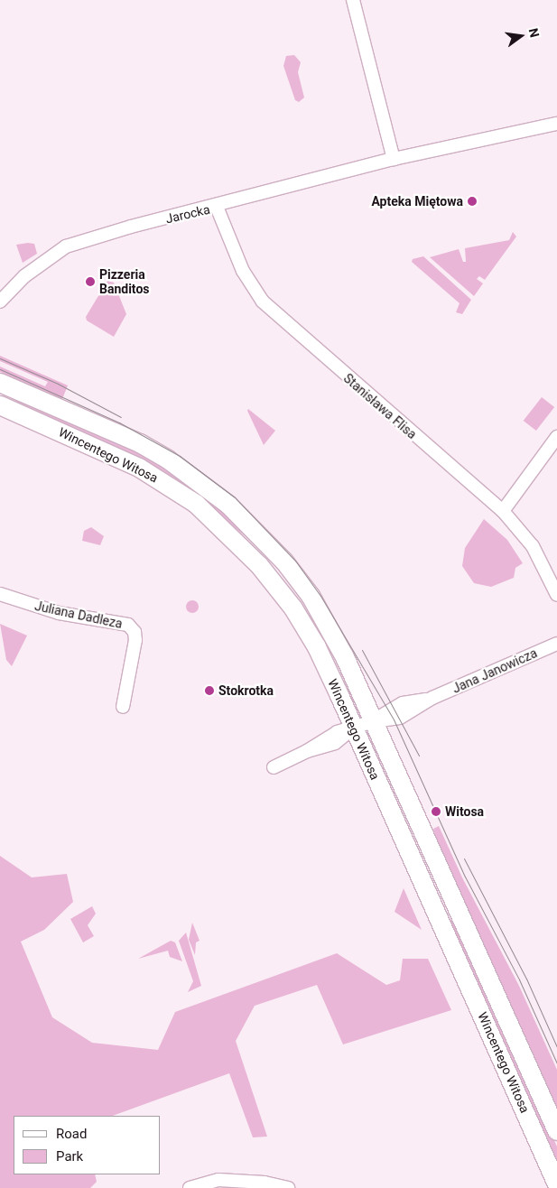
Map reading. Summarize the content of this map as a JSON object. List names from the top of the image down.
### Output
{
  "streets": {
    "main road": ["Wincentego Witosa"],
    "street": [
      "Jarocka",
      "Stanisława Flisa",
      "Juliana Dadleza",
      "Jana Janowicza"
    ]
  },
  "crossings": [
    ["Jarocka", "Stanisława Flisa"],
    ["Wincentego Witosa", "Jana Janowicza"]
  ],
  "places": [
    "Apteka Miętowa",
    "Pizzeria Banditos",
    "Stokrotka",
    "Witosa"
  ],
  "legend": ["Road", "Park"],
  "north": "right"
}
